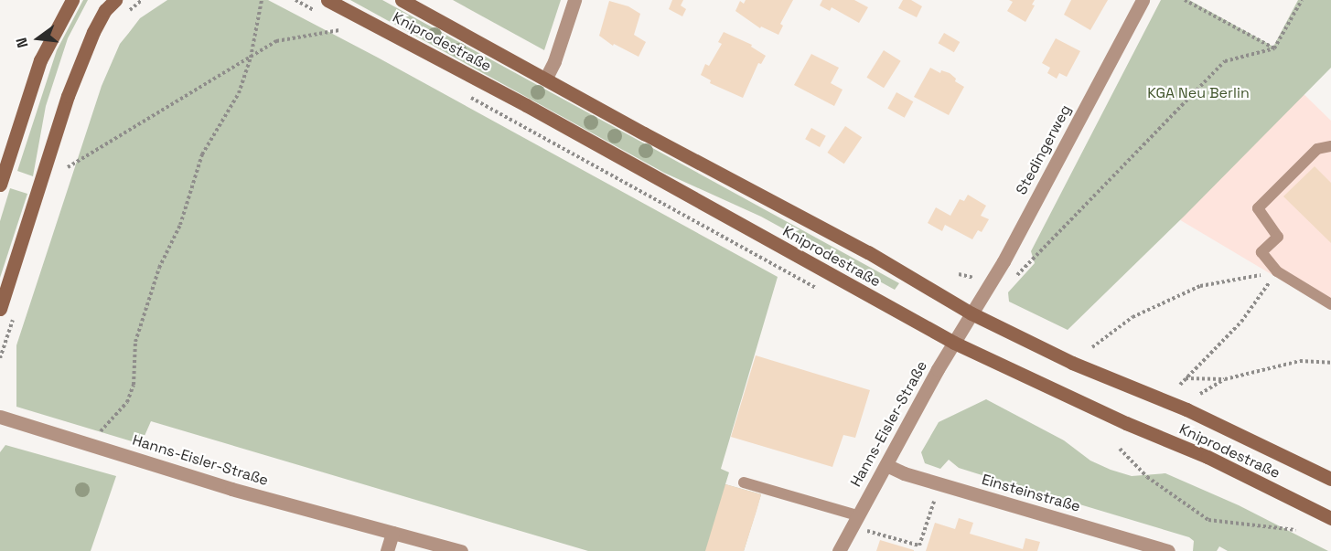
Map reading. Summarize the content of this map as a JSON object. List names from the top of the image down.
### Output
{
  "streets": {
    "main road": ["Kniprodestraße"],
    "street": ["Stedingerweg", "Hanns-Eisler-Straße", "Einsteinstraße"]
  },
  "crossings": [
    ["Kniprodestraße", "Stedingerweg"],
    ["Kniprodestraße", "Hanns-Eisler-Straße"],
    ["Stedingerweg", "Hanns-Eisler-Straße"],
    ["Hanns-Eisler-Straße", "Einsteinstraße"]
  ],
  "parks": ["KGA Neu Berlin"],
  "north": "left"
}
